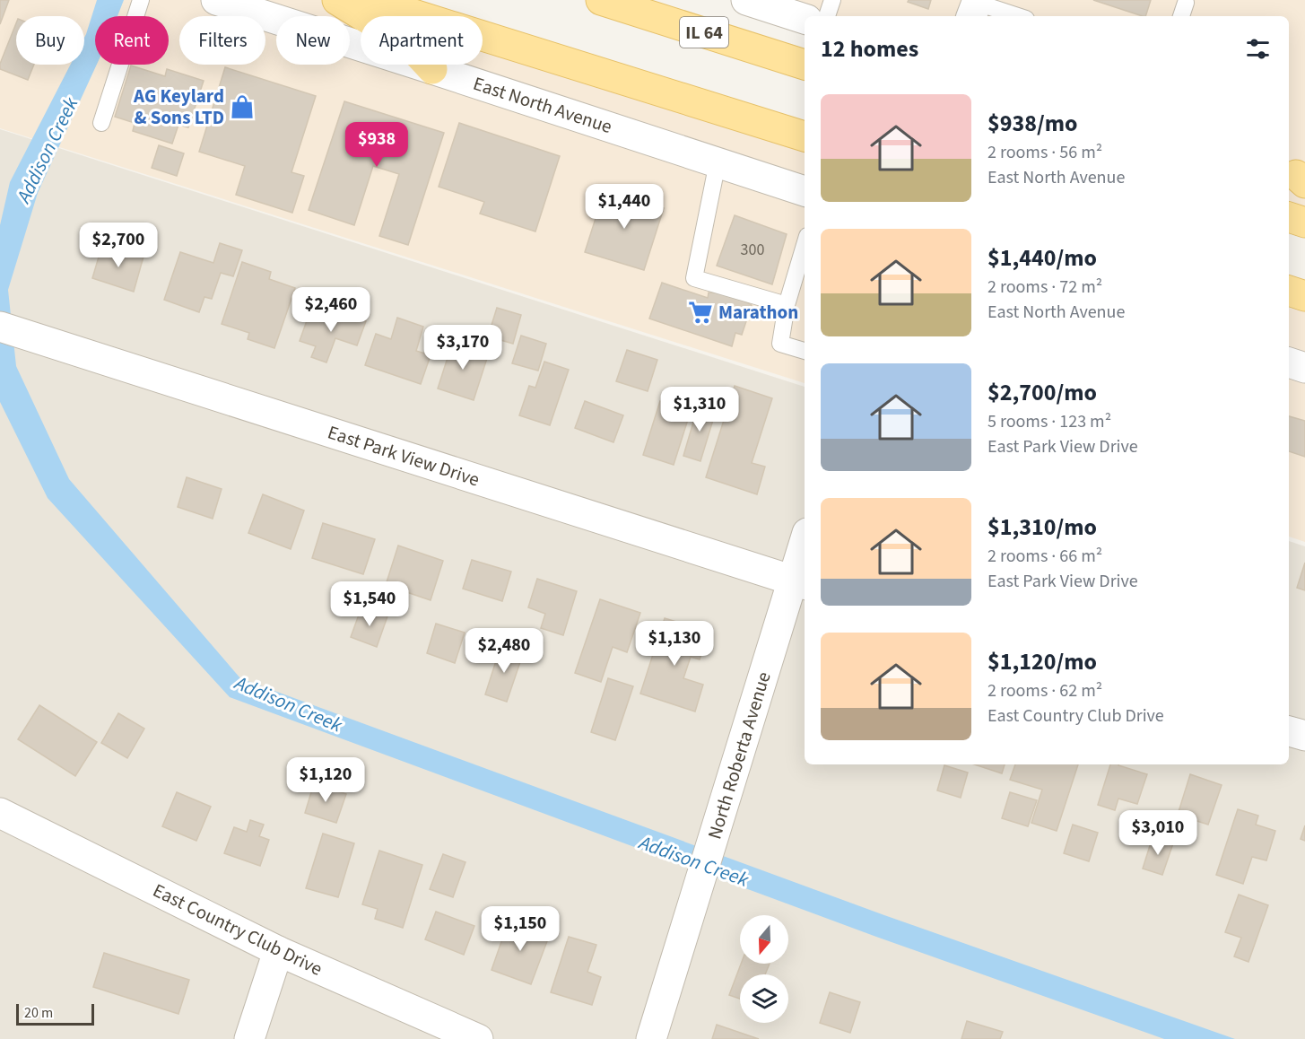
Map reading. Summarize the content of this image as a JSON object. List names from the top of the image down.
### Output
{
  "streets": {
    "main road": ["IL 64"],
    "street": [
      "East North Avenue",
      "East Park View Drive",
      "North Roberta Avenue",
      "East Country Club Drive"
    ]
  },
  "crossings": [
    ["East Park View Drive", "North Roberta Avenue"]
  ],
  "water": ["Addison Creek"],
  "places": {
    "shop": ["AG Keylard & Sons LTD"],
    "supermarket": ["Marathon"]
  },
  "house_numbers": ["300"],
  "scale_bar": "20 m",
  "north": "bottom",
  "page": {
    "chip": [
      "Buy",
      "Rent",
      "Filters",
      "New",
      "Apartment"
    ],
    "heading": "12 homes",
    "list": [
      {
        "name": "$938/mo",
        "note": "2 rooms · 56 m² · East North Avenue"
      },
      {
        "name": "$1,440/mo",
        "note": "2 rooms · 72 m² · East North Avenue"
      },
      {
        "name": "$2,700/mo",
        "note": "5 rooms · 123 m² · East Park View Drive"
      },
      {
        "name": "$1,310/mo",
        "note": "2 rooms · 66 m² · East Park View Drive"
      },
      {
        "name": "$1,120/mo",
        "note": "2 rooms · 62 m² · East Country Club Drive"
      }
    ],
    "price": [
      "$938",
      "$1,440",
      "$2,700",
      "$2,460",
      "$3,170",
      "$1,310",
      "$1,540",
      "$1,130",
      "$2,480",
      "$1,120",
      "$3,010",
      "$1,150"
    ],
    "scale": "20 m"
  }
}
